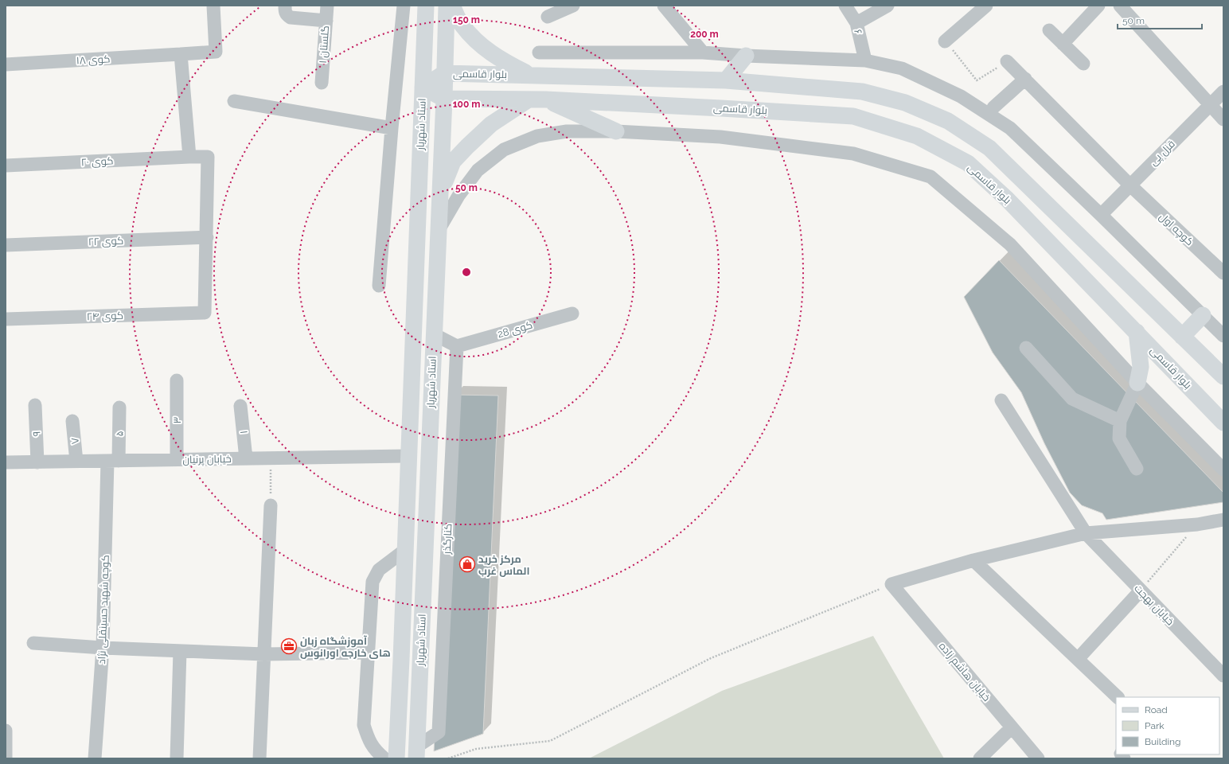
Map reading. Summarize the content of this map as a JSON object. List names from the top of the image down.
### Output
{
  "streets": {
    "main road": ["بلوار قاسمی", "استاد شهریار"],
    "street": [
      "۶",
      "۱ گلستان",
      "کوی ۱۸",
      "قزل پی",
      "کوی ۲۰",
      "کوچه اول",
      "کوی ۲۲",
      "کوی ۲۴",
      "کوی 28",
      "۳",
      "۱",
      "۹",
      "۵",
      "۷",
      "خیابان پرنیان",
      "کنارگذر",
      "خیابان بهجت",
      "کوچه شهید حسینقلی نژاد",
      "خیابان هاشم زاده"
    ]
  },
  "crossings": [
    ["بلوار قاسمی", "استاد شهریار"],
    ["استاد شهریار", "خیابان پرنیان"],
    ["استاد شهریار", "کنارگذر"],
    ["قزل پی", "کوچه اول"],
    ["کوی ۲۰", "کوی ۲۲"],
    ["کوی ۲۰", "کوی ۲۴"],
    ["کوی ۲۲", "کوی ۲۴"],
    ["کوی 28", "کنارگذر"],
    ["۳", "خیابان پرنیان"],
    ["۱", "خیابان پرنیان"],
    ["۹", "خیابان پرنیان"],
    ["۵", "خیابان پرنیان"],
    ["۵", "کوچه شهید حسینقلی نژاد"],
    ["۷", "خیابان پرنیان"],
    ["خیابان پرنیان", "کوچه شهید حسینقلی نژاد"]
  ],
  "places": {
    "shop": ["مرکز خرید الماس غرب"],
    "office": ["آموزشگاه زبان های خارجه اورانوس"]
  },
  "legend": ["Road", "Park", "Building"],
  "scale_bar": "50 m",
  "rings": [
    "150 m",
    "200 m",
    "100 m",
    "50 m"
  ]
}
